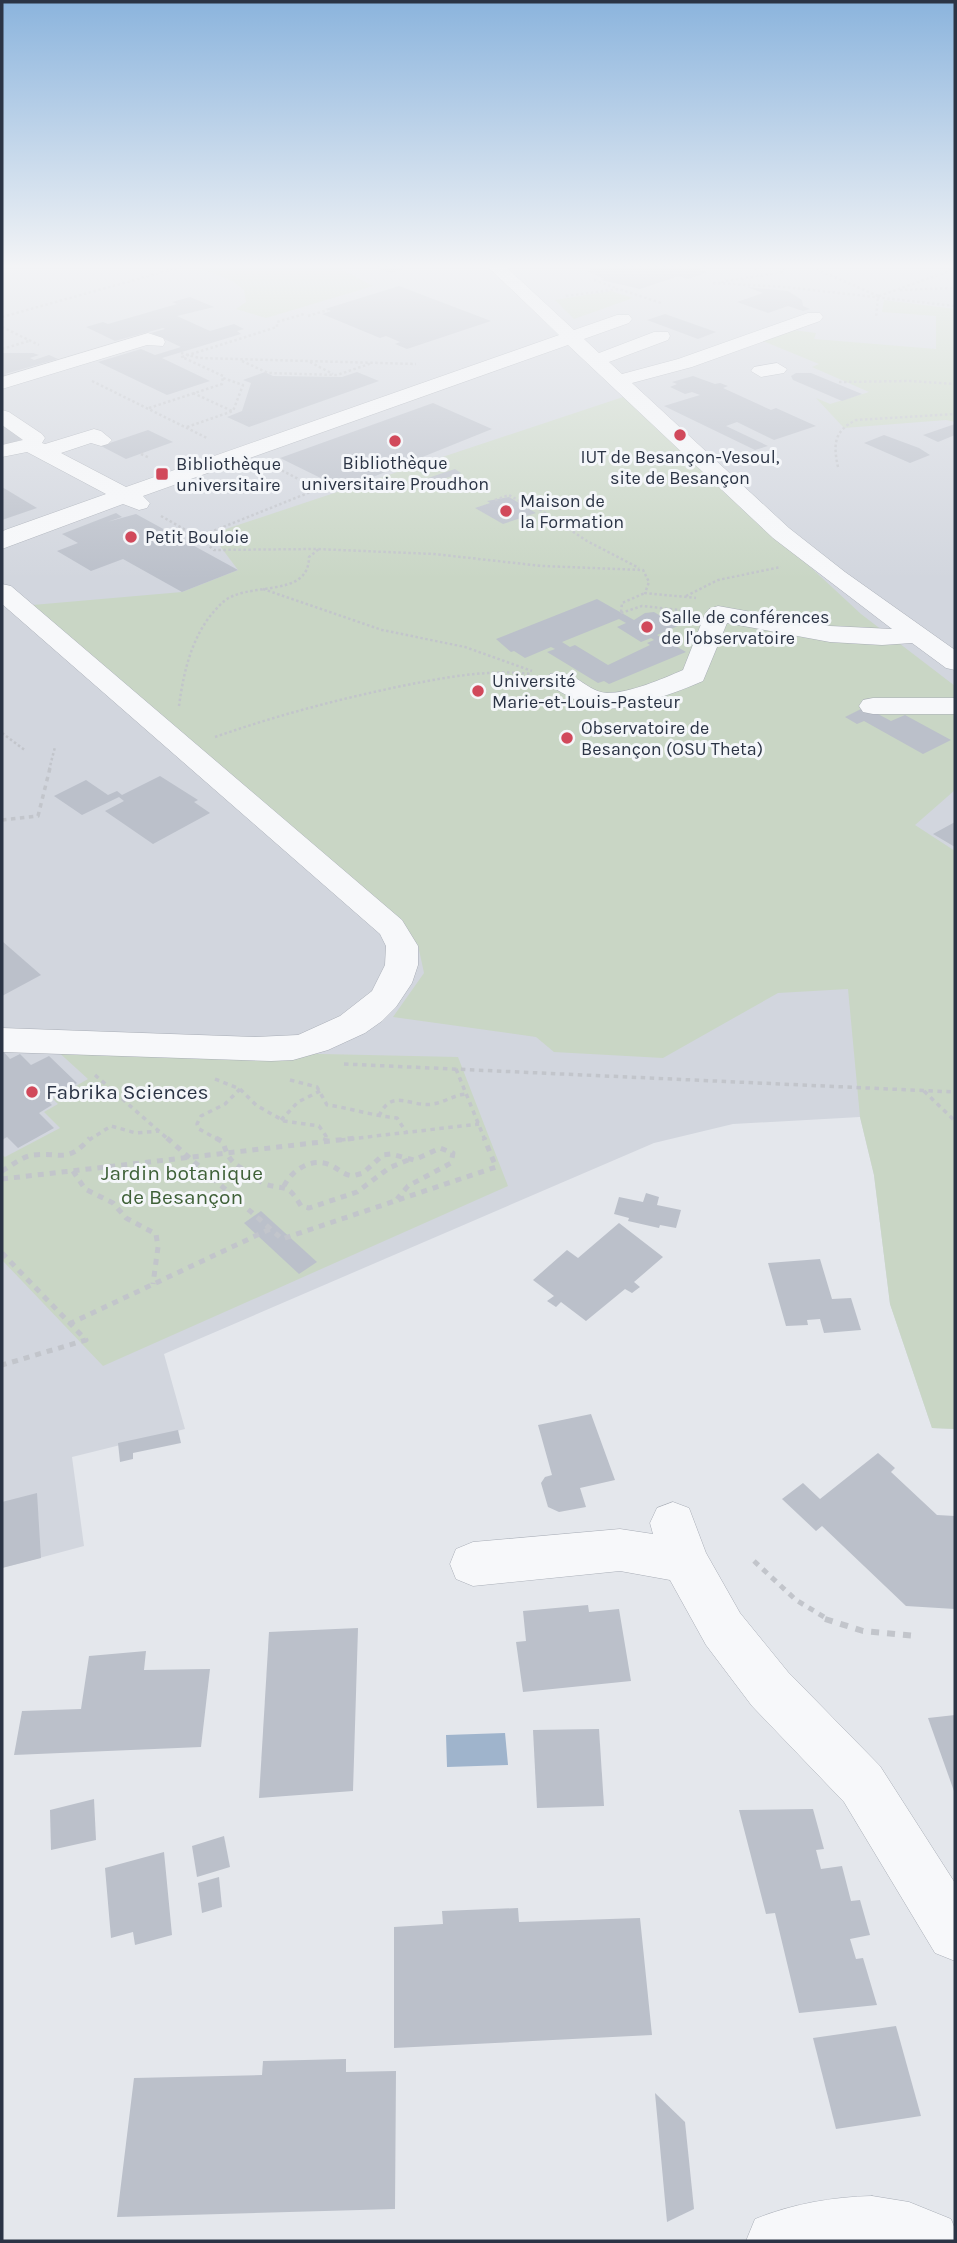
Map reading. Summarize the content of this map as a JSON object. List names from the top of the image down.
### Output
{
  "parks": ["Jardin botanique de Besançon"],
  "places": {
    "other": [
      "IUT de Besançon-Vesoul, site de Besançon",
      "Bibliothèque universitaire Proudhon",
      "Maison de la Formation",
      "Petit Bouloie",
      "Salle de conférences de l'observatoire",
      "Université Marie-et-Louis-Pasteur",
      "Observatoire de Besançon (OSU Theta)",
      "Fabrika Sciences"
    ],
    "transit": ["Bibliothèque universitaire"]
  }
}
